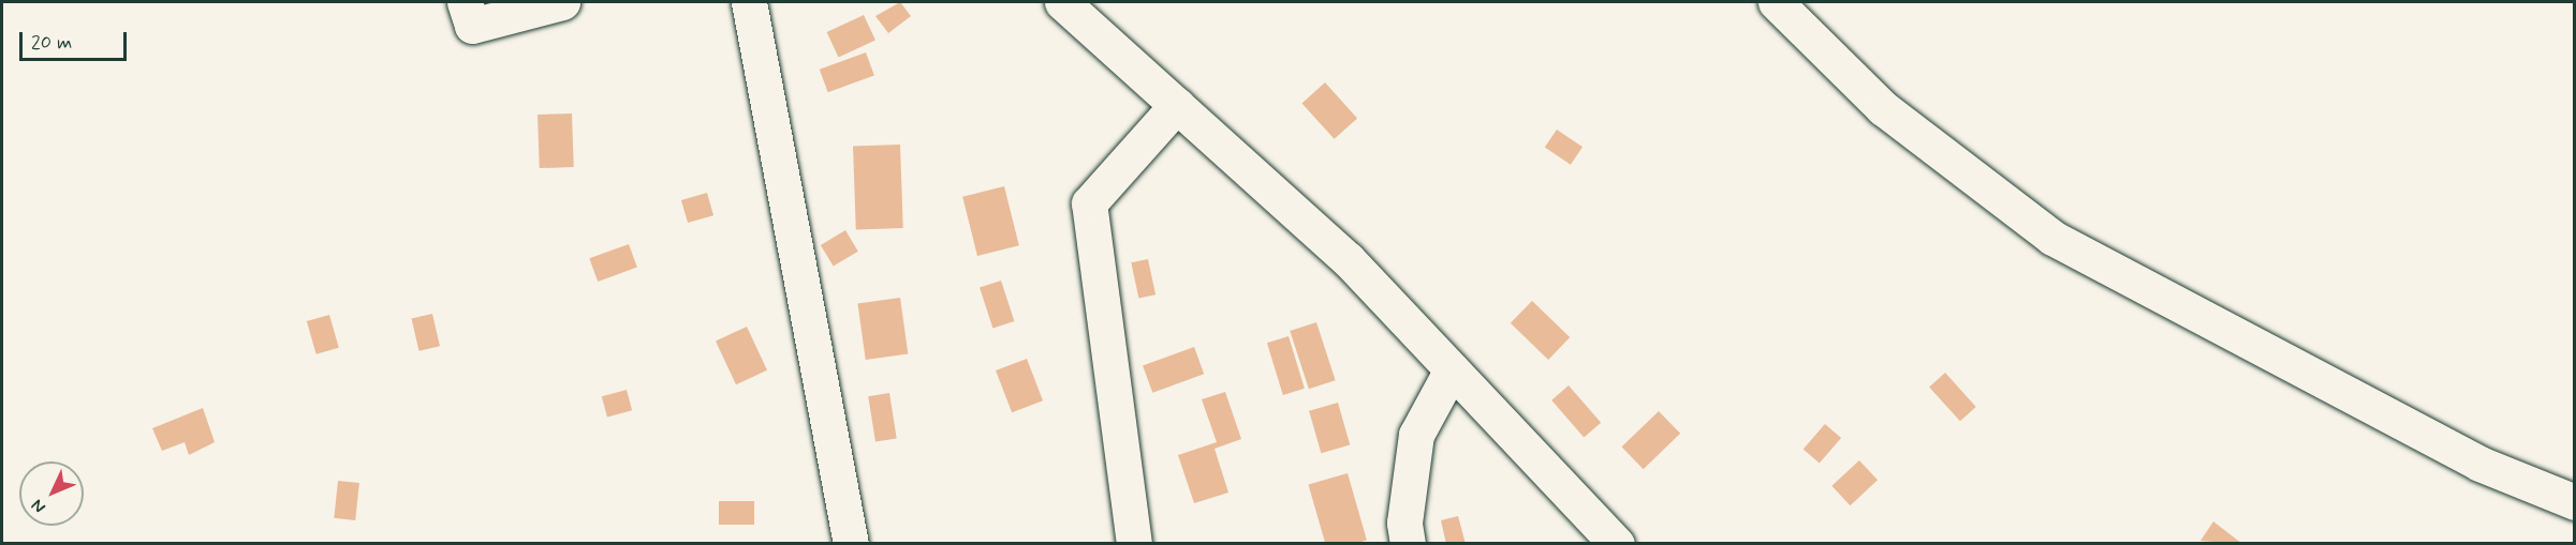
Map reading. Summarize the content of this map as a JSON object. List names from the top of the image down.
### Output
{
  "scale_bar": "20 m",
  "north": "bottom left"
}
